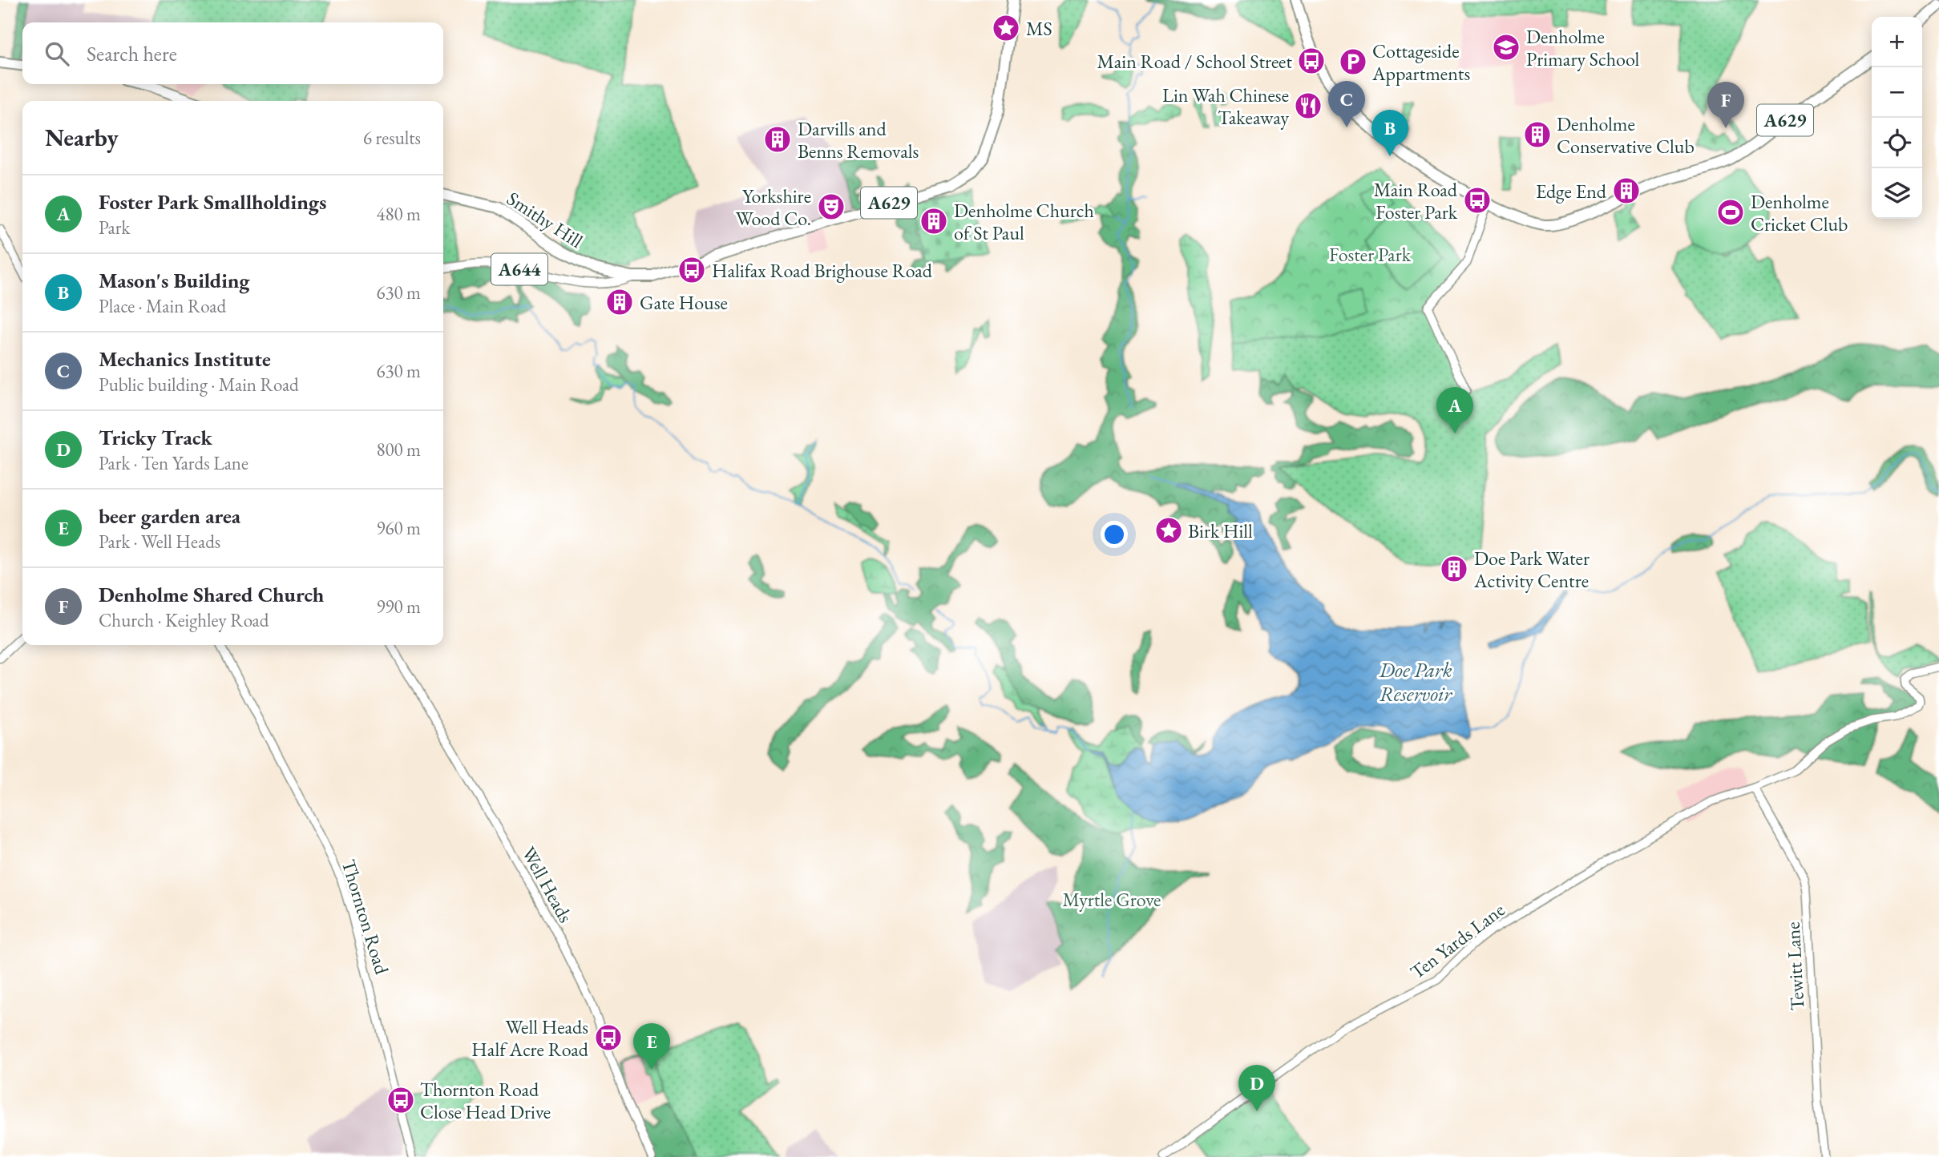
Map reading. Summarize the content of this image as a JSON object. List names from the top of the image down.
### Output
{
  "streets": {
    "highway": ["A629", "Smithy Hill"],
    "main road": ["A644"],
    "street": [
      "Well Heads",
      "Thornton Road",
      "Ten Yards Lane",
      "Tewitt Lane"
    ]
  },
  "crossings": [
    ["A629", "Smithy Hill"],
    ["A629", "A644"],
    ["Smithy Hill", "A644"],
    ["Ten Yards Lane", "Tewitt Lane"]
  ],
  "water": ["Doe Park Reservoir"],
  "parks": ["Foster Park", "Myrtle Grove"],
  "places": {
    "place": ["MS", "Birk Hill"],
    "school or university": ["Denholme Primary School"],
    "bus stop": [
      "Main Road / School Street",
      "Main Road Foster Park",
      "Halifax Road Brighouse Road",
      "Well Heads Half Acre Road",
      "Thornton Road Close Head Drive"
    ],
    "parking": ["Cottageside Appartments"],
    "restaurant": ["Lin Wah Chinese Takeaway"],
    "building": [
      "Denholme Conservative Club",
      "Darvills and Benns Removals",
      "Edge End",
      "Denholme Church of St Paul",
      "Gate House",
      "Doe Park Water Activity Centre"
    ],
    "theatre": ["Yorkshire Wood Co."],
    "sports": ["Denholme Cricket Club"]
  },
  "page": {
    "map_buttons": ["+", "−"],
    "search": "Search here",
    "pins": [
      "C",
      "F",
      "B",
      "A",
      "E",
      "D"
    ],
    "heading": ["Nearby", "6 results"],
    "list": [
      {
        "mark": "A",
        "name": "Foster Park Smallholdings",
        "note": "Park",
        "value": "480 m"
      },
      {
        "mark": "B",
        "name": "Mason's Building",
        "note": "Place · Main Road",
        "value": "630 m"
      },
      {
        "mark": "C",
        "name": "Mechanics Institute",
        "note": "Public building · Main Road",
        "value": "630 m"
      },
      {
        "mark": "D",
        "name": "Tricky Track",
        "note": "Park · Ten Yards Lane",
        "value": "800 m"
      },
      {
        "mark": "E",
        "name": "beer garden area",
        "note": "Park · Well Heads",
        "value": "960 m"
      },
      {
        "mark": "F",
        "name": "Denholme Shared Church",
        "note": "Church · Keighley Road",
        "value": "990 m"
      }
    ]
  }
}
